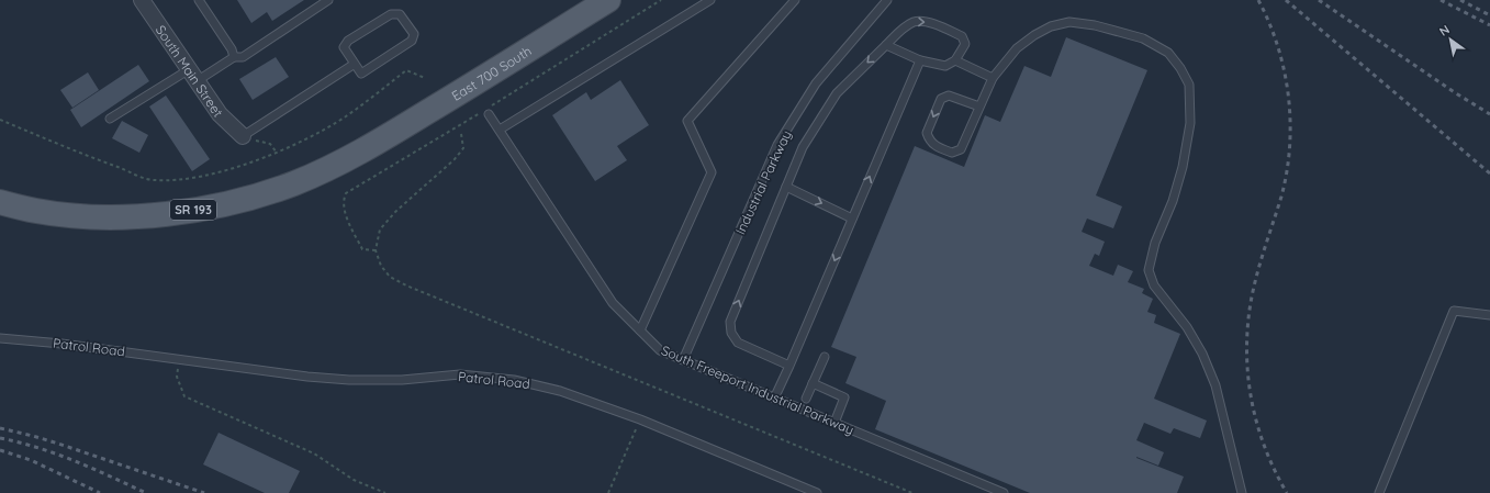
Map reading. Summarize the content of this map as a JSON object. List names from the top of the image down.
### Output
{
  "streets": {
    "main road": ["East 700 South", "SR 193"],
    "street": ["South Main Street"],
    "lane": ["Industrial Parkway", "Patrol Road", "South Freeport Industrial Parkway"]
  },
  "crossings": [
    ["Industrial Parkway", "South Freeport Industrial Parkway"]
  ],
  "north": "top left"
}
